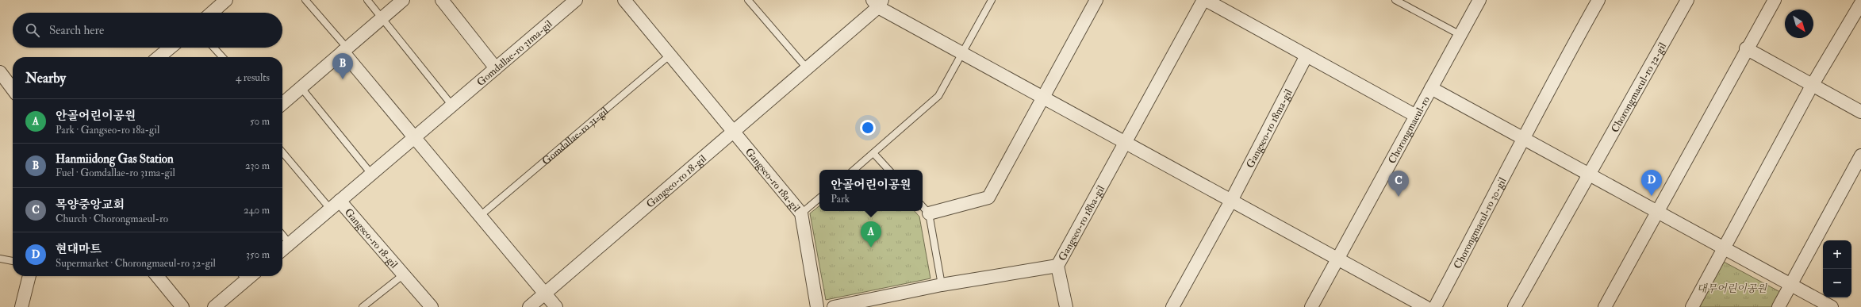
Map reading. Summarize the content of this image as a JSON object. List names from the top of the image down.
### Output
{
  "streets": {
    "street": [
      "Gomdallae-ro 31ma-gil",
      "Chorongmaeul-ro 32-gil",
      "Gangseo-ro 18ma-gil",
      "Chorongmaeul-ro",
      "Gangseo-ro 18a-gil",
      "Gangseo-ro 18-gil",
      "Gangseo-ro 18ba-gil",
      "Chorongmaeul-ro 30-gil"
    ],
    "lane": ["Gomdallae-ro 31-gil"]
  },
  "crossings": [
    ["Gomdallae-ro 31ma-gil", "Gangseo-ro 18-gil"],
    ["Gangseo-ro 18a-gil", "Gangseo-ro 18-gil"]
  ],
  "parks": ["대무어린이공원"],
  "north": "bottom right",
  "page": {
    "search": "Search here",
    "pins": [
      "B",
      "D",
      "C",
      "A"
    ],
    "heading": ["Nearby", "4 results"],
    "list": [
      {
        "mark": "A",
        "name": "안골어린이공원",
        "note": "Park · Gangseo-ro 18a-gil",
        "value": "50 m"
      },
      {
        "mark": "B",
        "name": "Hanmiidong Gas Station",
        "note": "Fuel · Gomdallae-ro 31ma-gil",
        "value": "230 m"
      },
      {
        "mark": "C",
        "name": "목양중앙교회",
        "note": "Church · Chorongmaeul-ro",
        "value": "240 m"
      },
      {
        "mark": "D",
        "name": "현대마트",
        "note": "Supermarket · Chorongmaeul-ro 32-gil",
        "value": "350 m"
      }
    ],
    "popup": ["안골어린이공원", "Park"],
    "map_buttons": ["+", "−"]
  }
}
